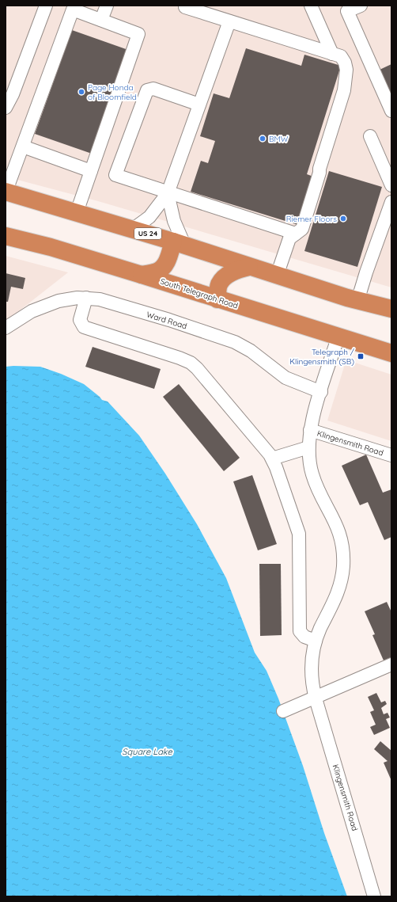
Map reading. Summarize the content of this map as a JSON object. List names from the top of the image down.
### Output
{
  "streets": {
    "highway": ["US 24", "South Telegraph Road"],
    "street": ["Ward Road", "Klingensmith Road"]
  },
  "crossings": [
    ["South Telegraph Road", "Klingensmith Road"],
    ["Ward Road", "Klingensmith Road"]
  ],
  "water": ["Square Lake"],
  "places": {
    "other": ["Page Honda of Bloomfield", "BMW", "Riemer Floors"],
    "transit": ["Telegraph / Klingensmith (SB)"]
  }
}
